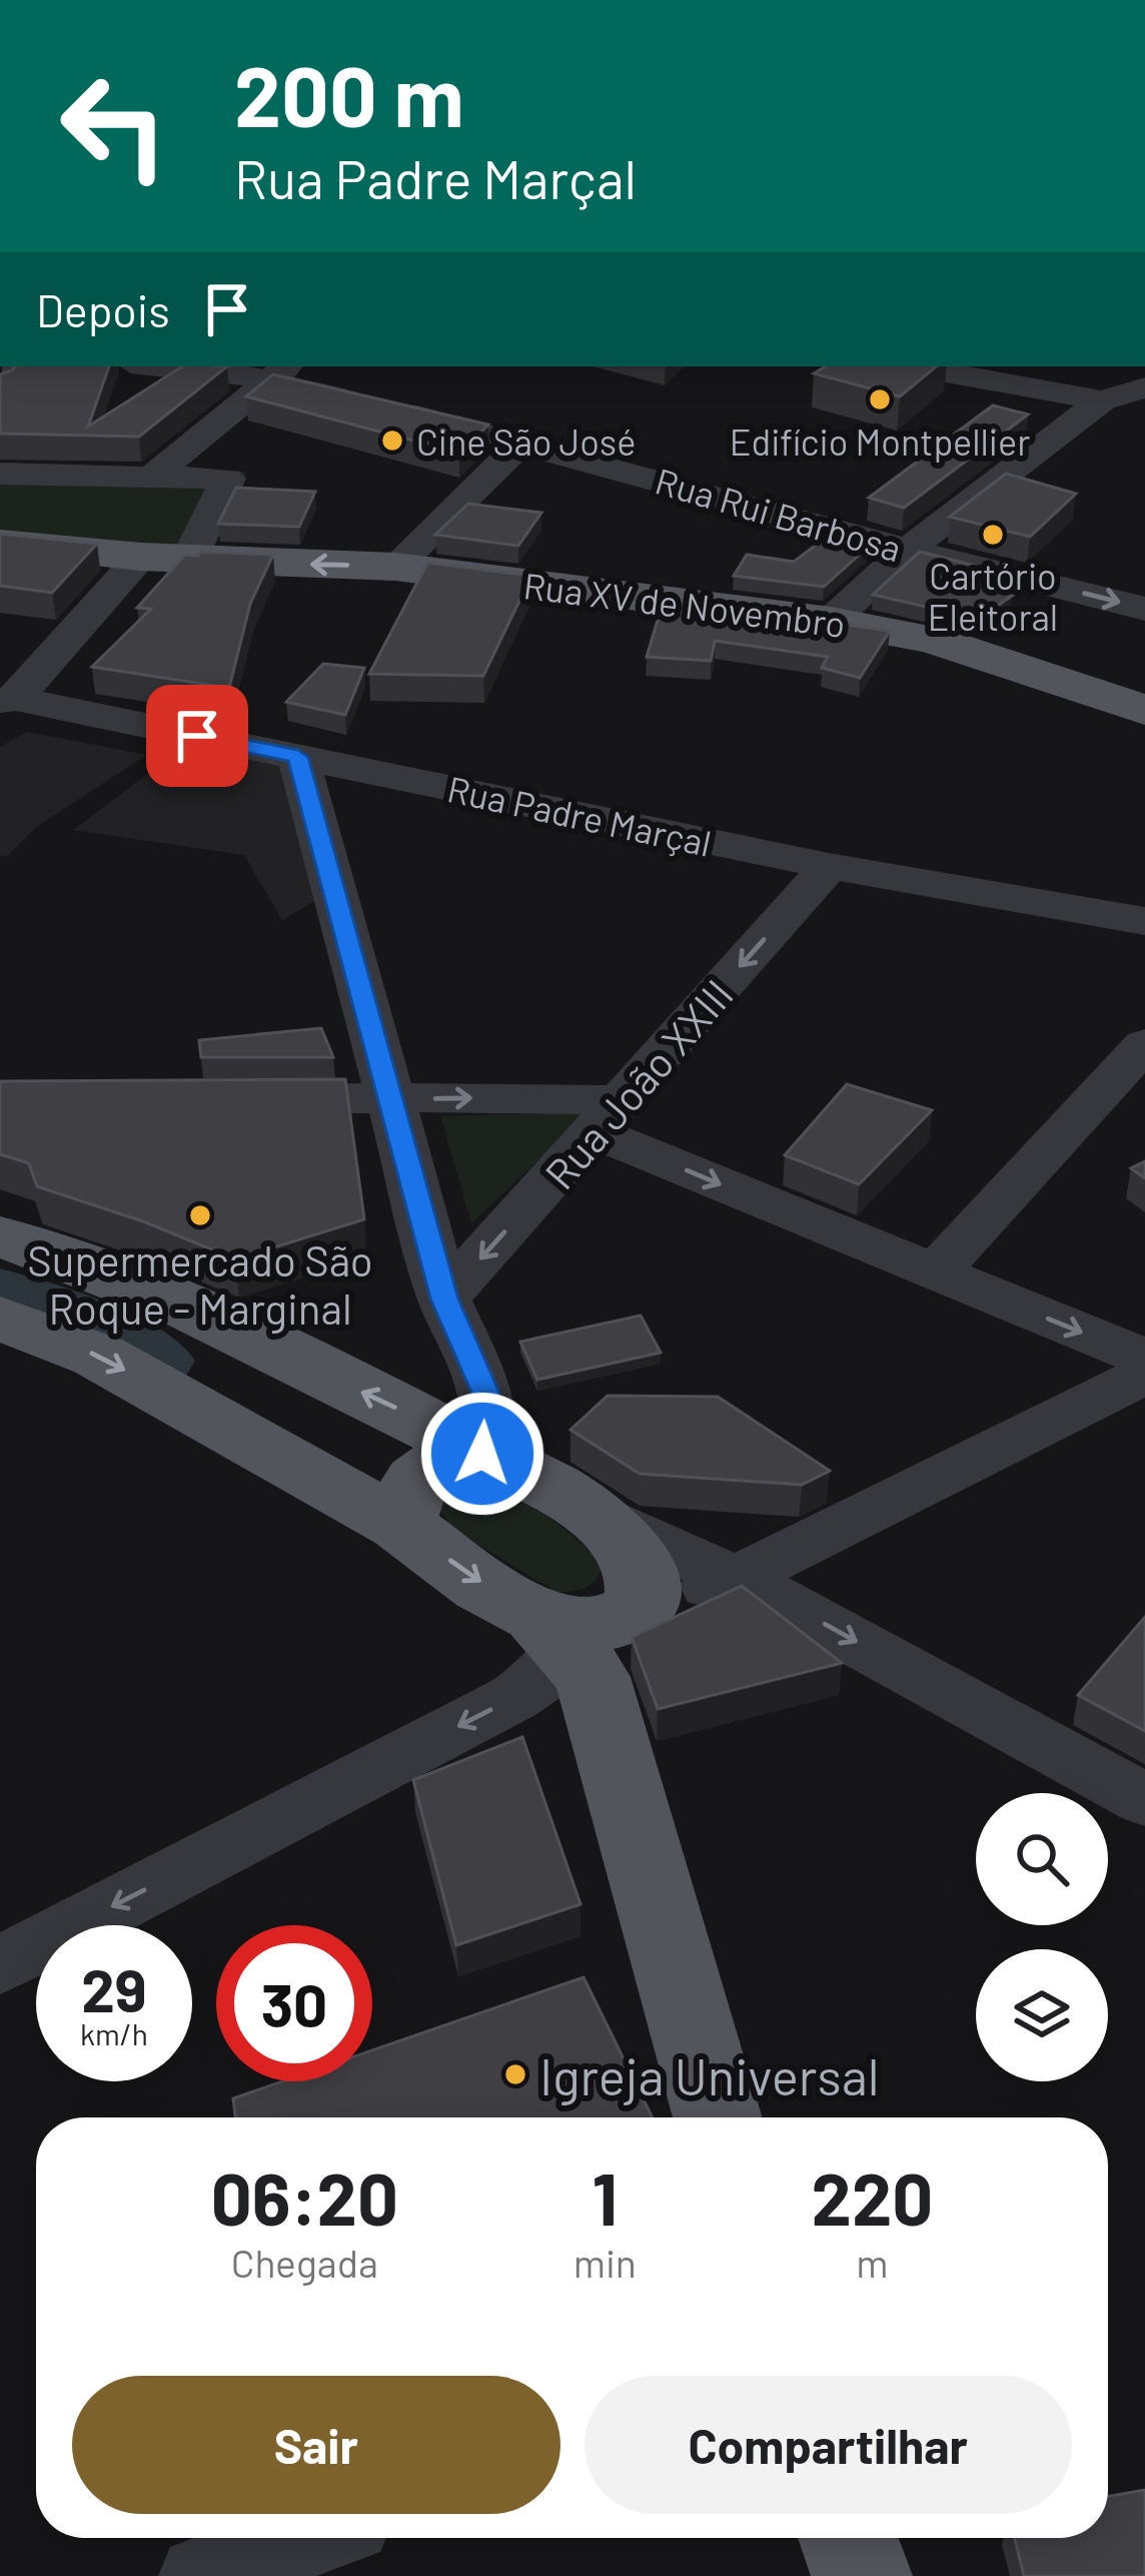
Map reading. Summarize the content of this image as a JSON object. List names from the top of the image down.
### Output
{
  "streets": {
    "main road": ["Rua XV de Novembro"],
    "street": ["Rua Rui Barbosa", "Rua Padre Marçal", "Rua João XXIII"]
  },
  "crossings": [
    ["Rua Padre Marçal", "Rua João XXIII"]
  ],
  "places": [
    "Edifício Montpellier",
    "Cine São José",
    "Cartório Eleitoral",
    "Supermercado São Roque - Marginal",
    "Igreja Universal"
  ],
  "page": {
    "turn": ["200 m", "Rua Padre Marçal"],
    "then": "Depois",
    "speed": "29 km/h",
    "limit": "30",
    "eta": [
      "06:20",
      "Chegada",
      "1",
      "min",
      "220",
      "m"
    ],
    "buttons": ["Sair", "Compartilhar"]
  }
}
